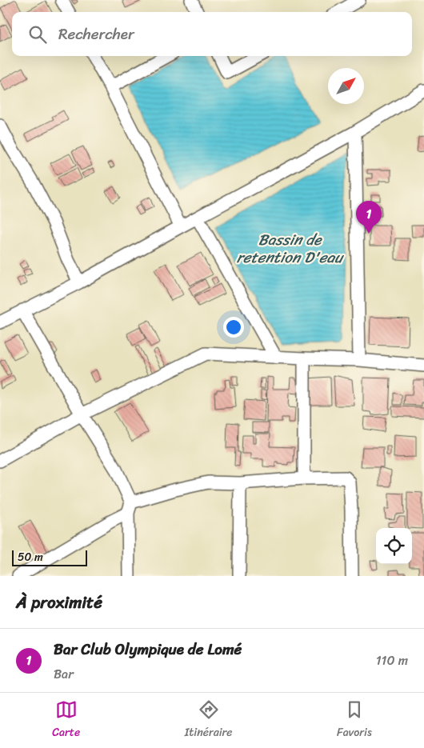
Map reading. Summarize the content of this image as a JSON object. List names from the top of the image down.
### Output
{
  "water": ["Bassin de retention D'eau"],
  "scale_bar": "50 m",
  "north": "top right",
  "page": {
    "search": "Rechercher",
    "pins": "1",
    "scale": "50 m",
    "heading": "À proximité",
    "list": [
      {
        "mark": "1",
        "name": "Bar Club Olympique de Lomé",
        "note": "Bar",
        "value": "110 m"
      }
    ],
    "nav": ["Carte", "Itinéraire", "Favoris"]
  }
}
